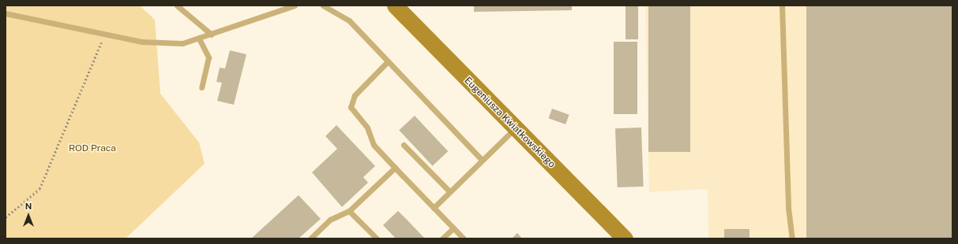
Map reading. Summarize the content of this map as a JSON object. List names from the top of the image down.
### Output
{
  "streets": {
    "street": ["Eugeniusza Kwiatkowskiego"]
  },
  "parks": ["ROD Praca"],
  "north": "top"
}
